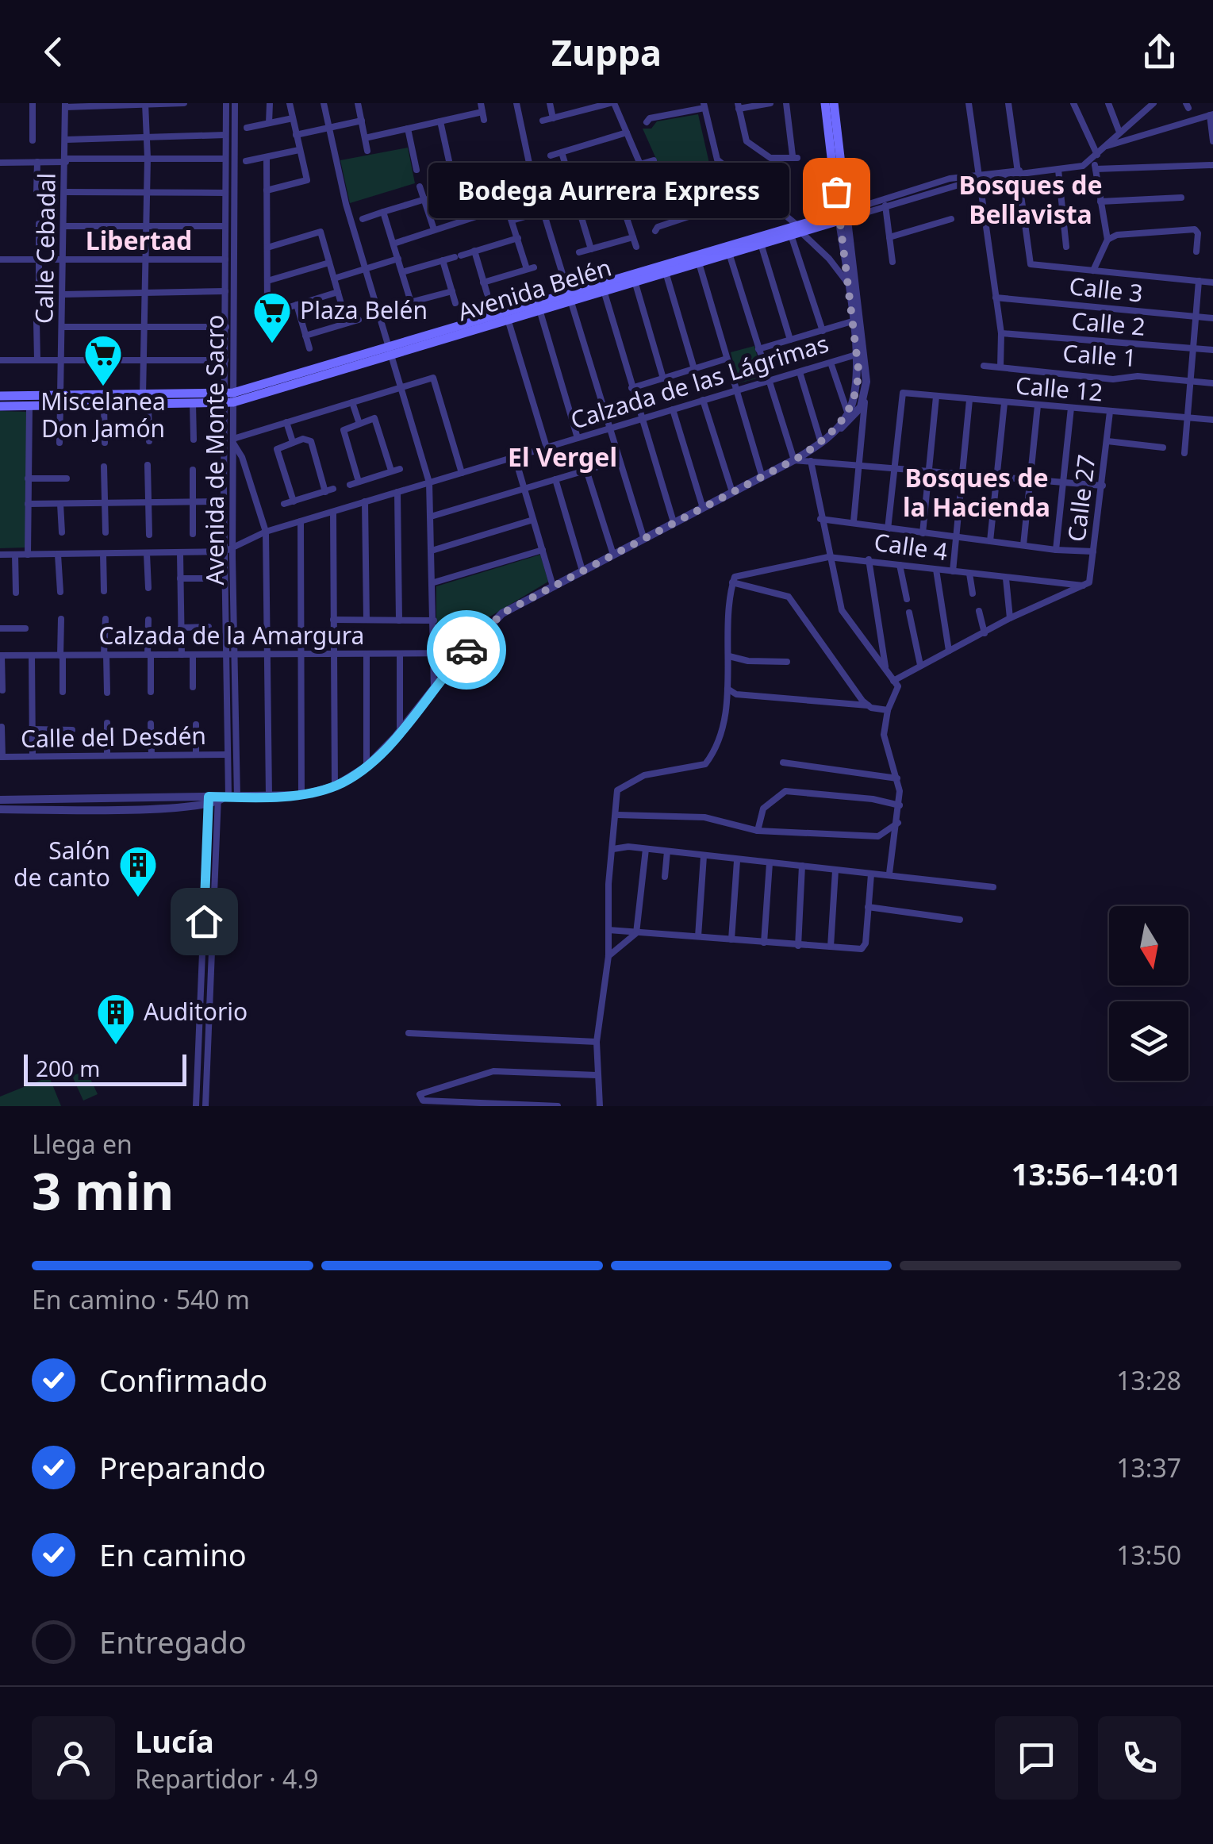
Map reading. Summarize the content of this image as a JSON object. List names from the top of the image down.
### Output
{
  "streets": {
    "main road": ["Avenida Belén"],
    "street": [
      "Calle Cebadal",
      "Calle 3",
      "Calle 2",
      "Calle 1",
      "Calzada de las Lágrimas",
      "Calle 12",
      "Avenida de Monte Sacro",
      "Calle 27",
      "Calle 4",
      "Calzada de la Amargura",
      "Calle del Desdén"
    ]
  },
  "crossings": [
    ["Calle Cebadal", "Avenida Belén"],
    ["Avenida Belén", "Avenida de Monte Sacro"],
    ["Calzada de las Lágrimas", "Avenida de Monte Sacro"],
    ["Calle 12", "Calle 27"],
    ["Avenida de Monte Sacro", "Calzada de la Amargura"],
    ["Avenida de Monte Sacro", "Calle del Desdén"],
    ["Calle 27", "Calle 4"]
  ],
  "districts": [
    "Bosques de Bellavista",
    "Libertad",
    "El Vergel",
    "Bosques de la Hacienda"
  ],
  "places": {
    "other": ["Bodega Aurrera Express"],
    "supermarket": ["Plaza Belén", "Miscelanea Don Jamón"],
    "building": ["Salón de canto", "Auditorio"]
  },
  "scale_bar": "200 m",
  "north": "bottom",
  "page": {
    "header": "Zuppa",
    "bubble": "Bodega Aurrera Express",
    "scale": "200 m",
    "heading": ["3 min", "Llega en", "13:56–14:01"],
    "panel": ["Lucía", "Repartidor · 4.9"],
    "bar": "En camino · 540 m",
    "list": [
      ["Confirmado", "13:28"],
      ["Preparando", "13:37"],
      ["En camino", "13:50"],
      "Entregado"
    ]
  }
}
